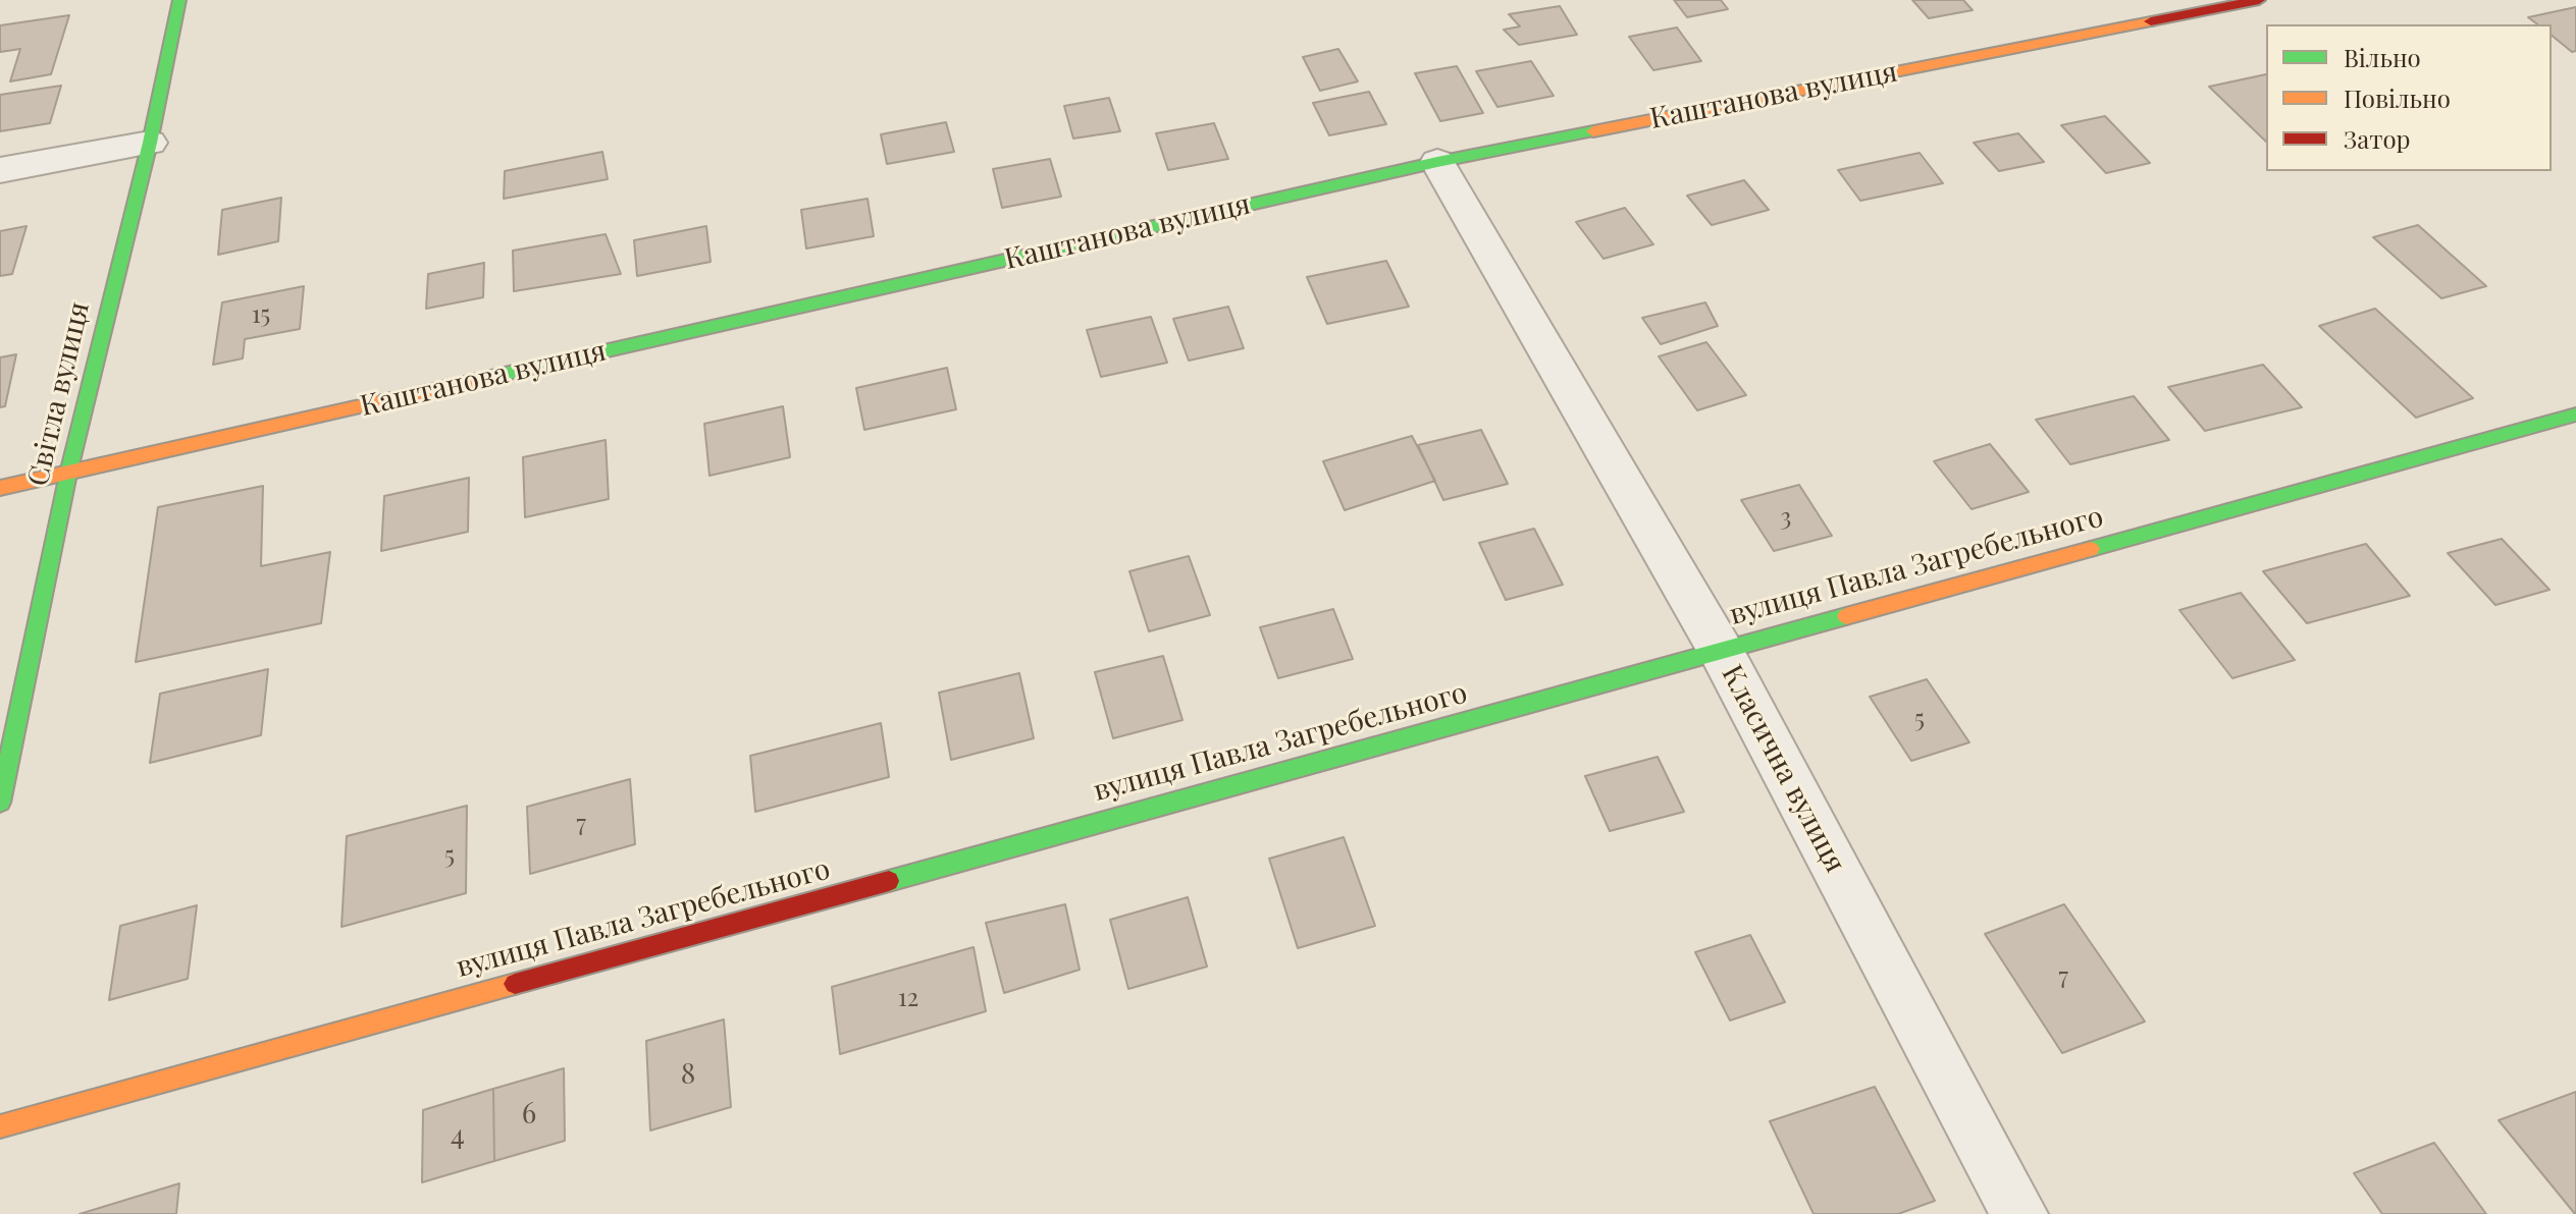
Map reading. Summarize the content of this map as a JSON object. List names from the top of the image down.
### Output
{
  "streets": {
    "street": [
      "Каштанова вулиця",
      "Світла вулиця",
      "вулиця Павла Загребельного",
      "Класична вулиця"
    ]
  },
  "crossings": [
    ["Каштанова вулиця", "Світла вулиця"],
    ["Каштанова вулиця", "Класична вулиця"],
    ["вулиця Павла Загребельного", "Класична вулиця"]
  ],
  "house_numbers": [
    "15",
    "3",
    "5",
    "7",
    "5",
    "7",
    "12",
    "8",
    "6",
    "4"
  ],
  "legend": ["Вільно", "Повільно", "Затор"]
}
